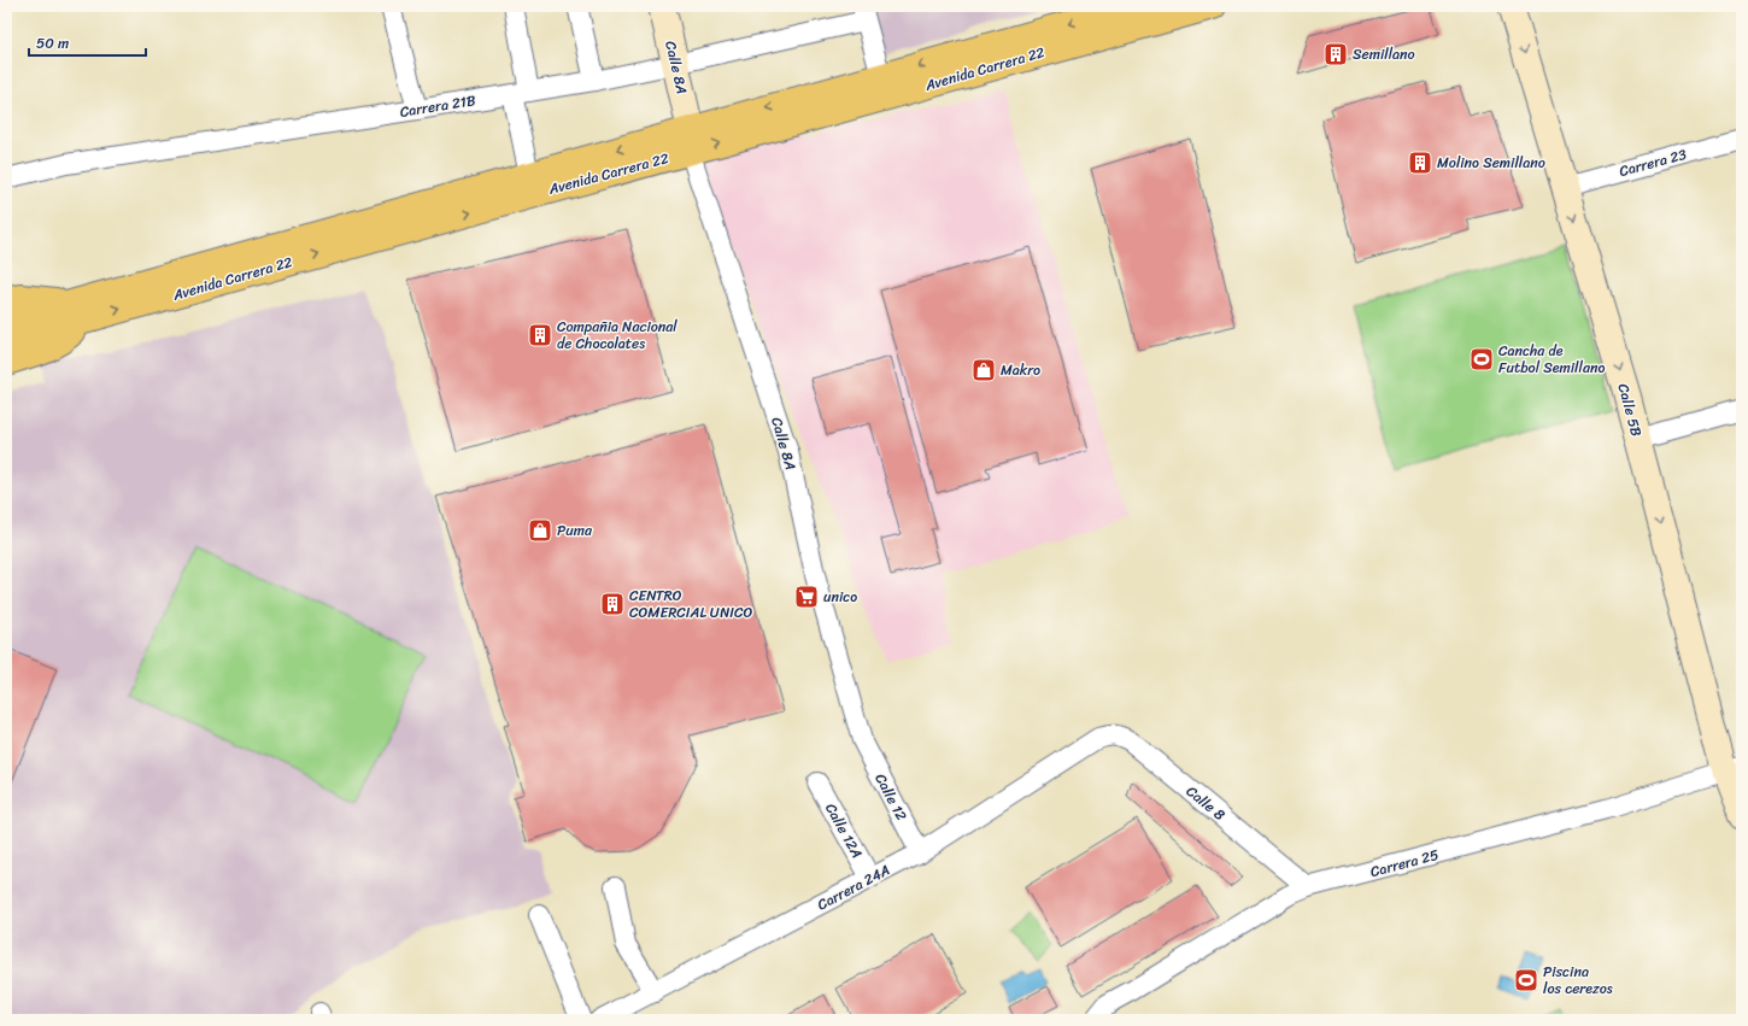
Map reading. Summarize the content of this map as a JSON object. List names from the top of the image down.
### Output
{
  "streets": {
    "main road": ["Avenida Carrera 22"],
    "street": [
      "Calle 8A",
      "Carrera 21B",
      "Carrera 23",
      "Calle 5B",
      "Calle 12",
      "Calle 8",
      "Calle 12A",
      "Carrera 25",
      "Carrera 24A"
    ]
  },
  "crossings": [
    ["Calle 8A", "Avenida Carrera 22"],
    ["Calle 8A", "Carrera 21B"],
    ["Calle 8A", "Calle 12"],
    ["Carrera 23", "Calle 5B"],
    ["Calle 5B", "Carrera 25"],
    ["Calle 12", "Carrera 24A"],
    ["Calle 8", "Carrera 25"],
    ["Calle 8", "Carrera 24A"],
    ["Calle 12A", "Carrera 24A"]
  ],
  "one_way": ["Calle 5B"],
  "places": {
    "building": [
      "Semillano",
      "Molino Semillano",
      "Compañia Nacional de Chocolates",
      "CENTRO COMERCIAL UNICO"
    ],
    "sports": ["Cancha de Futbol Semillano", "Piscina los cerezos"],
    "shop": ["Makro", "Puma"],
    "supermarket": ["unico"]
  },
  "scale_bar": "50 m"
}
